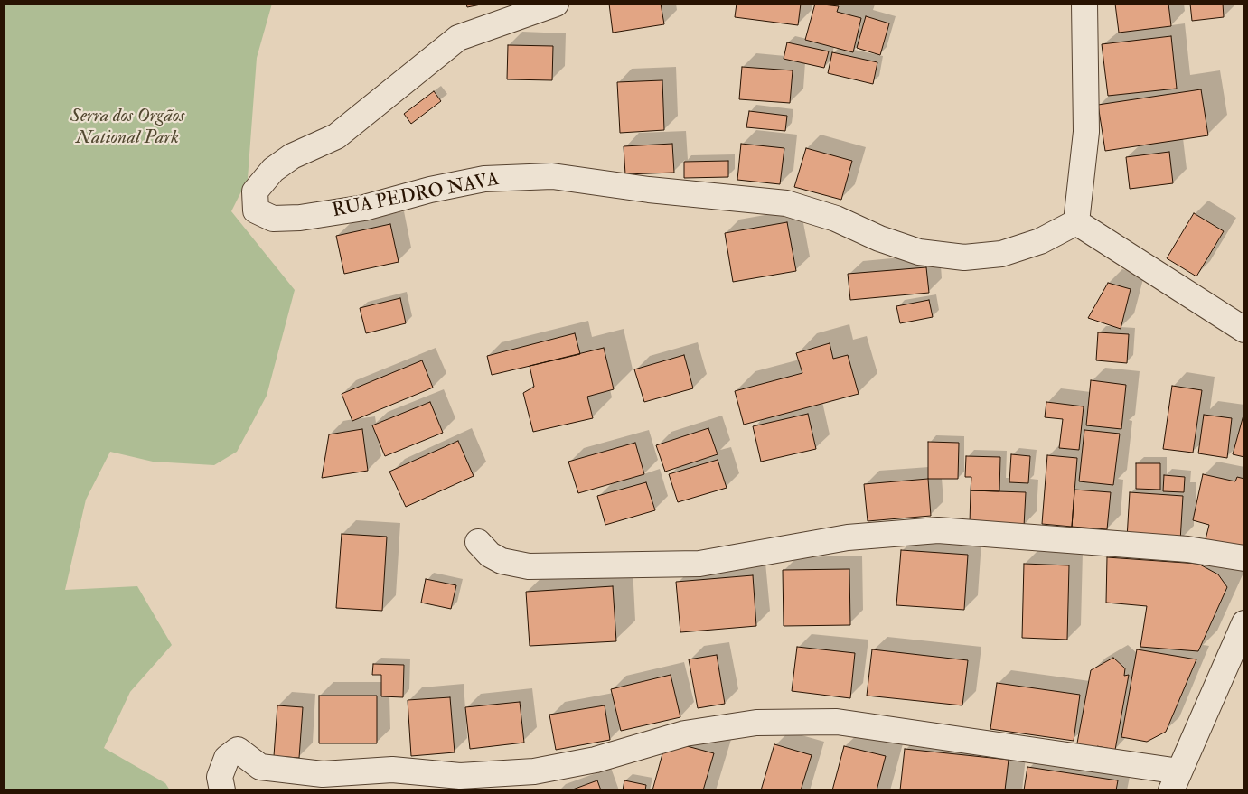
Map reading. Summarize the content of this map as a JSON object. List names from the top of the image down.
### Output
{
  "streets": {
    "street": ["RUA PEDRO NAVA"]
  },
  "parks": ["Serra dos Orgãos National Park"]
}
